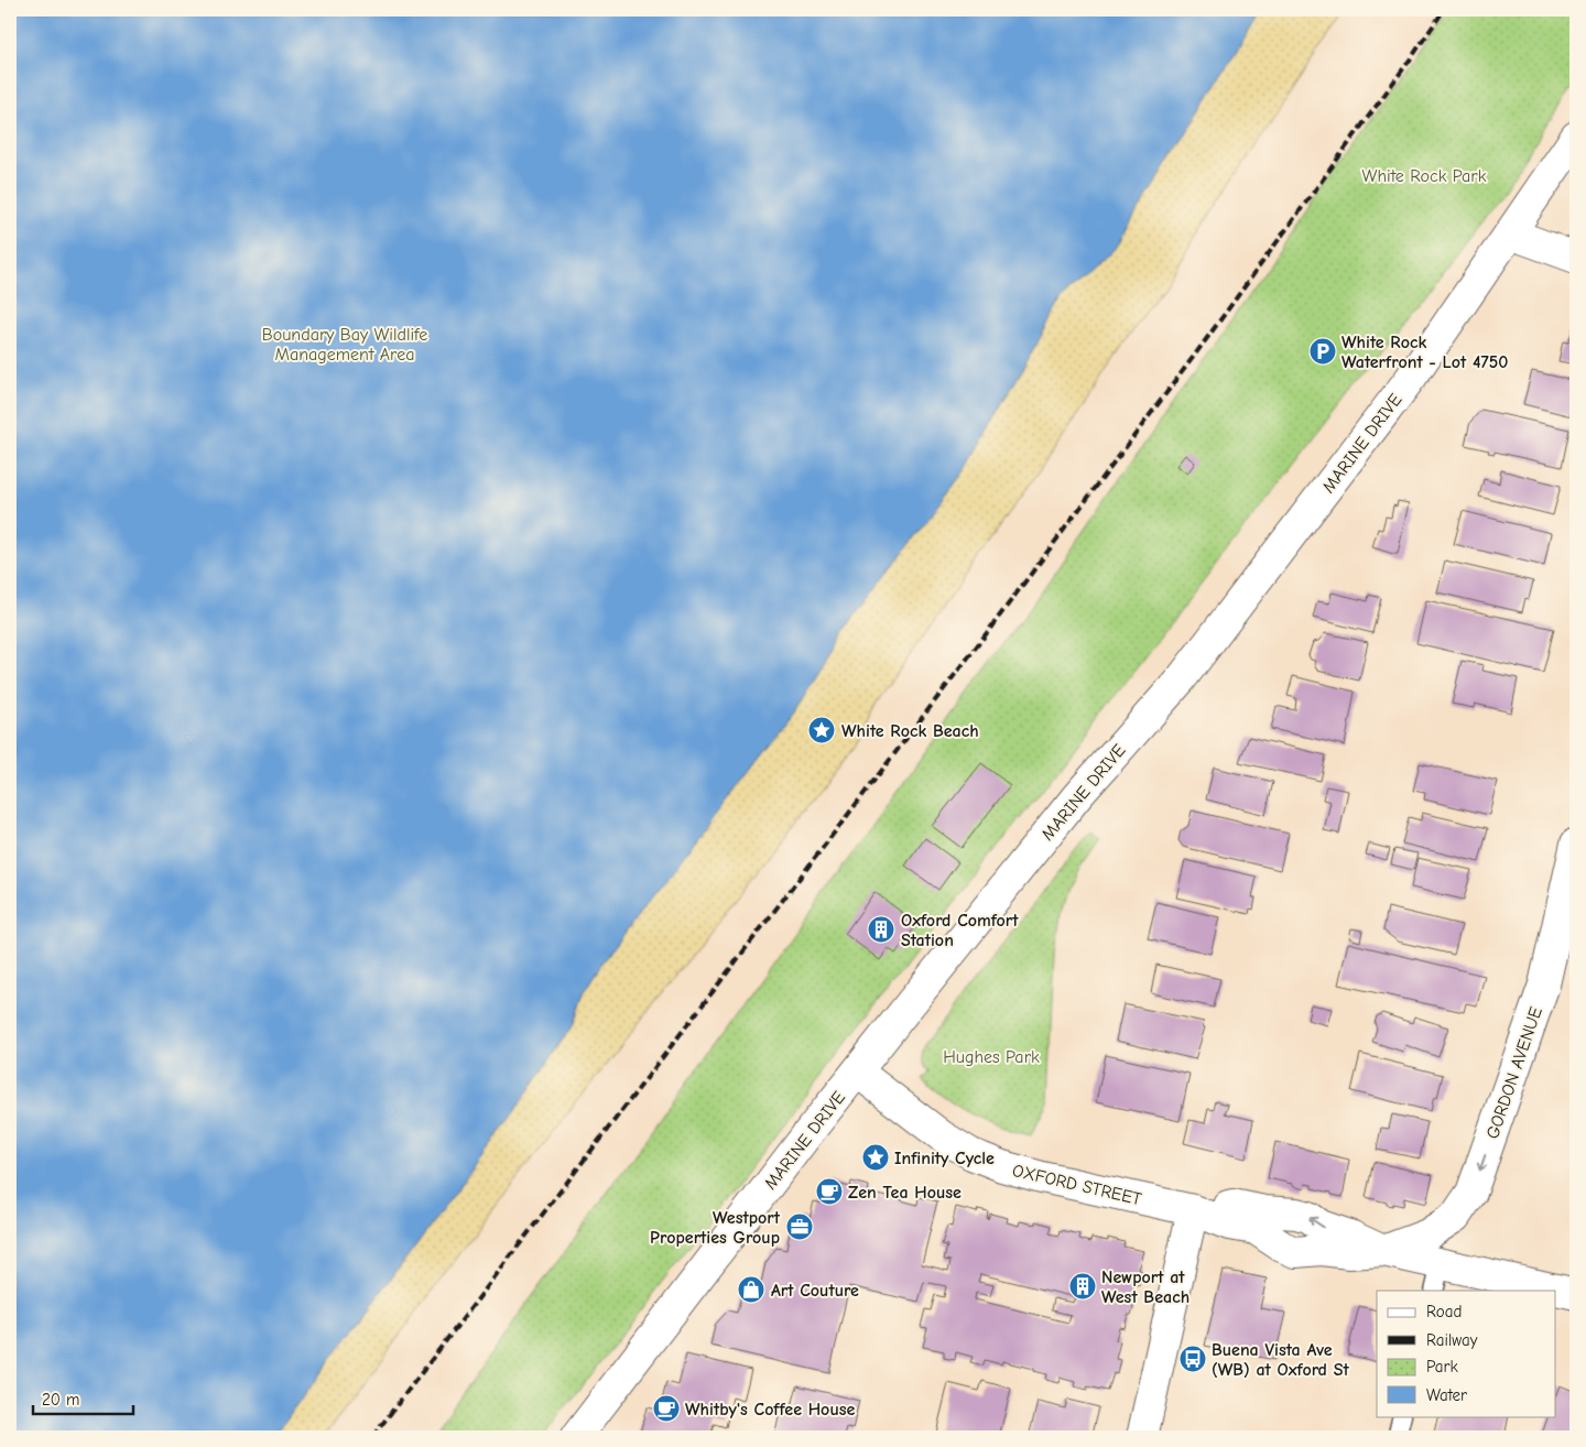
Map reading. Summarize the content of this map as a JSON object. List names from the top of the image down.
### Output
{
  "streets": {
    "street": ["MARINE DRIVE", "GORDON AVENUE", "OXFORD STREET"]
  },
  "crossings": [
    ["MARINE DRIVE", "OXFORD STREET"],
    ["GORDON AVENUE", "OXFORD STREET"]
  ],
  "one_way": ["GORDON AVENUE"],
  "parks": ["White Rock Park", "Boundary Bay Wildlife Management Area", "Hughes Park"],
  "places": {
    "parking": ["White Rock Waterfront - Lot 4750"],
    "place": ["White Rock Beach", "Infinity Cycle"],
    "building": ["Oxford Comfort Station", "Newport at West Beach"],
    "cafe": ["Zen Tea House", "Whitby's Coffee House"],
    "office": ["Westport Properties Group"],
    "shop": ["Art Couture"],
    "bus stop": ["Buena Vista Ave (WB) at Oxford St"]
  },
  "legend": [
    "Road",
    "Railway",
    "Park",
    "Water"
  ],
  "scale_bar": "20 m"
}
